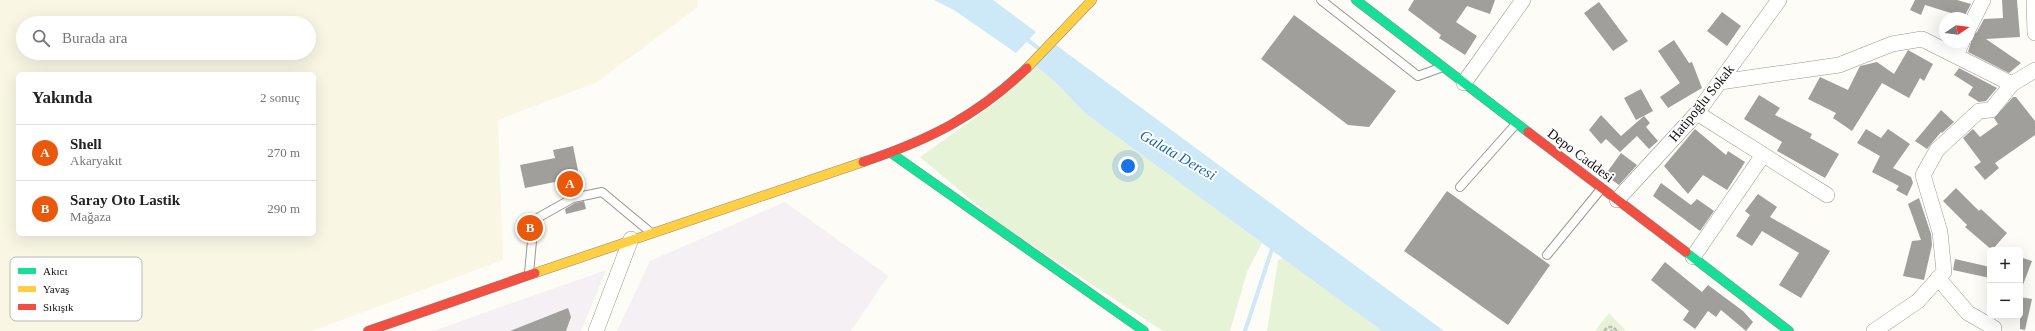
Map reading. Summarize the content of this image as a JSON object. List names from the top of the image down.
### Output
{
  "streets": {
    "main road": ["Depo Caddesi"],
    "street": ["Hatipoğlu Sokak"]
  },
  "crossings": [
    ["Hatipoğlu Sokak", "Depo Caddesi"]
  ],
  "water": ["Galata Deresi"],
  "legend": ["Akıcı", "Yavaş", "Sıkışık"],
  "north": "right",
  "page": {
    "search": "Burada ara",
    "heading": ["Yakında", "2 sonuç"],
    "list": [
      {
        "mark": "A",
        "name": "Shell",
        "note": "Akaryakıt",
        "value": "270 m"
      },
      {
        "mark": "B",
        "name": "Saray Oto Lastik",
        "note": "Mağaza",
        "value": "290 m"
      }
    ],
    "pins": ["A", "B"],
    "map_buttons": ["+", "−"]
  }
}
